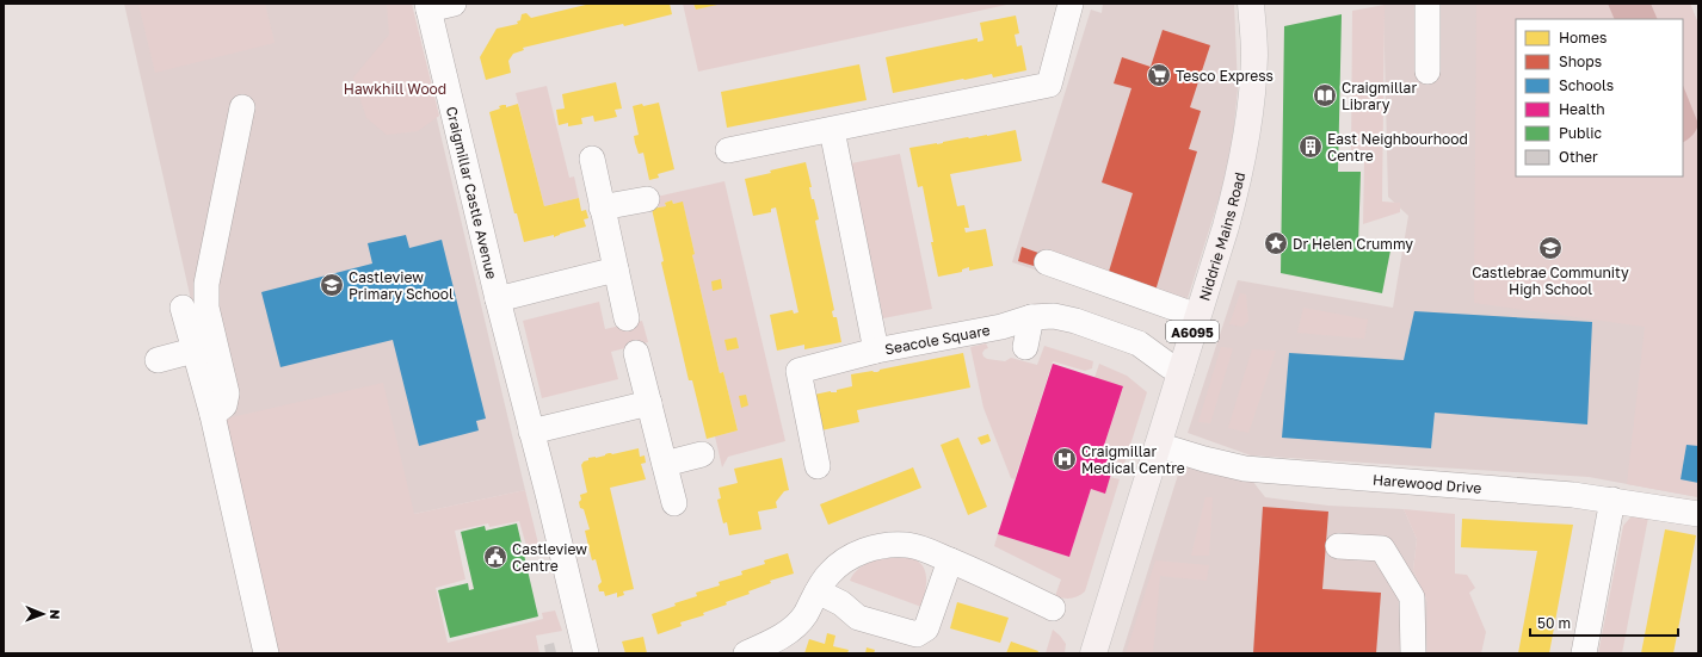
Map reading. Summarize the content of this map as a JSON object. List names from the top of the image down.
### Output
{
  "streets": {
    "main road": ["Niddrie Mains Road", "A6095"],
    "street": ["Craigmillar Castle Avenue", "Seacole Square", "Harewood Drive"]
  },
  "crossings": [
    ["Niddrie Mains Road", "Seacole Square"],
    ["Niddrie Mains Road", "Harewood Drive"]
  ],
  "parks": ["Hawkhill Wood"],
  "places": {
    "supermarket": ["Tesco Express"],
    "library": ["Craigmillar Library"],
    "building": ["East Neighbourhood Centre"],
    "place": ["Dr Helen Crummy"],
    "school or university": ["Castlebrae Community High School", "Castleview Primary School"],
    "hospital": ["Craigmillar Medical Centre"],
    "public building": ["Castleview Centre"]
  },
  "legend": [
    "Homes",
    "Shops",
    "Schools",
    "Health",
    "Public",
    "Other"
  ],
  "scale_bar": "50 m",
  "north": "right"
}
